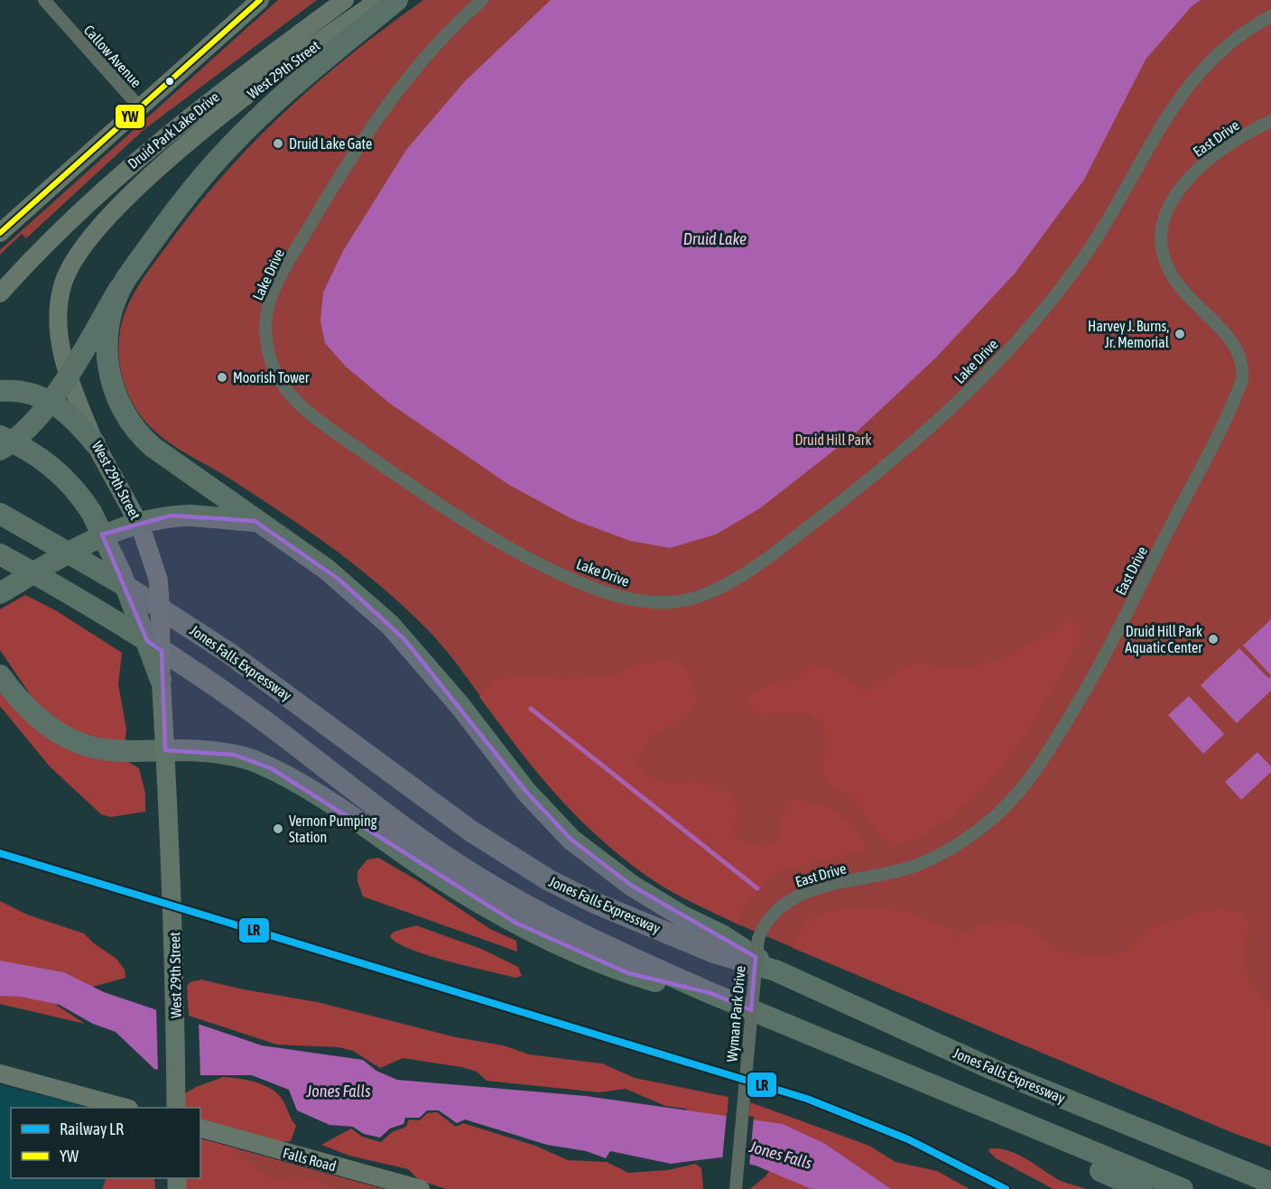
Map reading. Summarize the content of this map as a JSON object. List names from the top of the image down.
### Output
{
  "streets": {
    "highway": ["Jones Falls Expressway"],
    "main road": ["West 29th Street", "Druid Park Lake Drive", "Falls Road"],
    "street": [
      "Callow Avenue",
      "East Drive",
      "Lake Drive",
      "Wyman Park Drive"
    ]
  },
  "crossings": [
    ["East Drive", "Wyman Park Drive"]
  ],
  "water": ["Druid Lake", "Jones Falls"],
  "parks": ["Druid Hill Park"],
  "places": [
    "Druid Lake Gate",
    "Harvey J. Burns, Jr. Memorial",
    "Moorish Tower",
    "Druid Hill Park Aquatic Center",
    "Vernon Pumping Station"
  ],
  "lines": ["transit line YW", "rail line LR"],
  "legend": ["Railway LR", "YW"]
}
